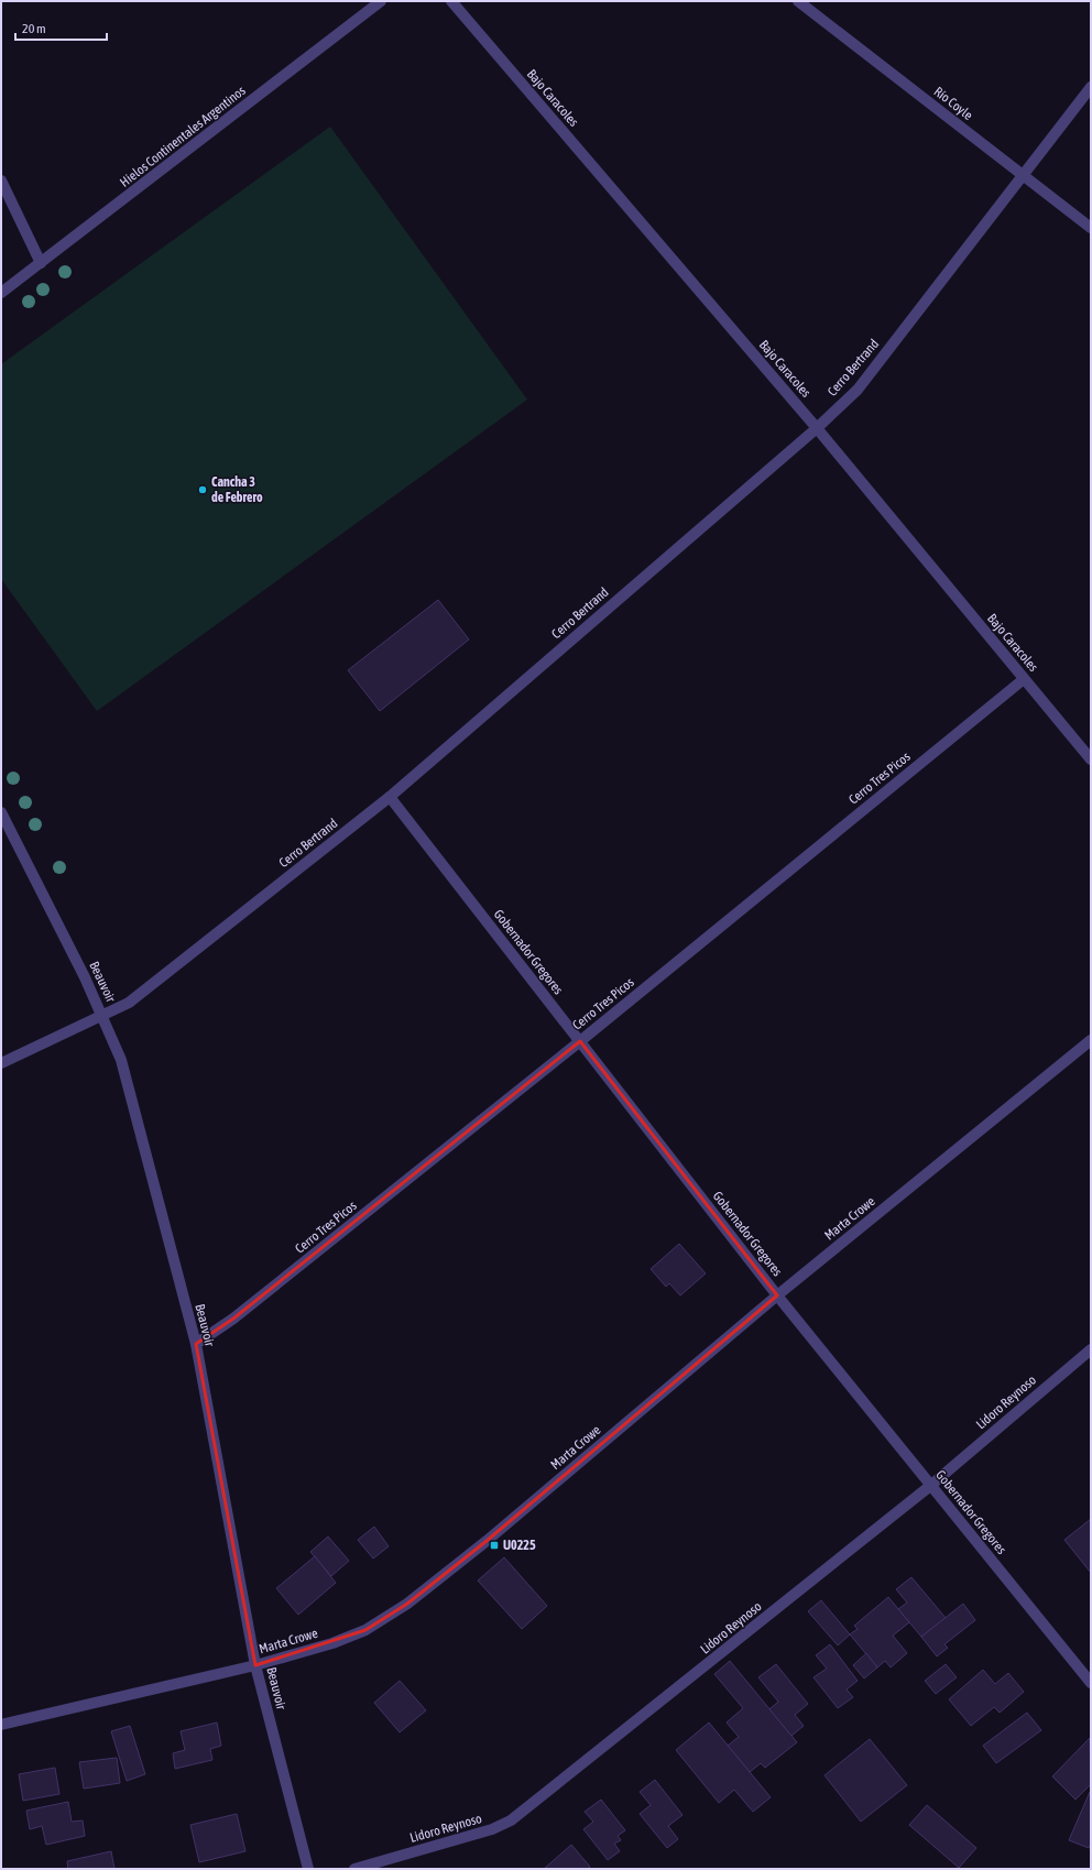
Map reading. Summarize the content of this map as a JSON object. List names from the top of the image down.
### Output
{
  "streets": {
    "street": [
      "Bajo Caracoles",
      "Río Coyle",
      "Hielos Continentales Argentinos",
      "Cerro Bertrand",
      "Cerro Tres Picos",
      "Gobernador Gregores",
      "Beauvoir",
      "Marta Crowe",
      "Lidoro Reynoso"
    ]
  },
  "crossings": [
    ["Bajo Caracoles", "Cerro Bertrand"],
    ["Bajo Caracoles", "Cerro Tres Picos"],
    ["Río Coyle", "Cerro Bertrand"],
    ["Cerro Bertrand", "Gobernador Gregores"],
    ["Cerro Bertrand", "Beauvoir"],
    ["Cerro Tres Picos", "Gobernador Gregores"],
    ["Cerro Tres Picos", "Beauvoir"],
    ["Gobernador Gregores", "Marta Crowe"],
    ["Gobernador Gregores", "Lidoro Reynoso"],
    ["Beauvoir", "Marta Crowe"]
  ],
  "places": {
    "other": ["Cancha 3 de Febrero"],
    "transit": ["U0225"]
  },
  "scale_bar": "20 m"
}
